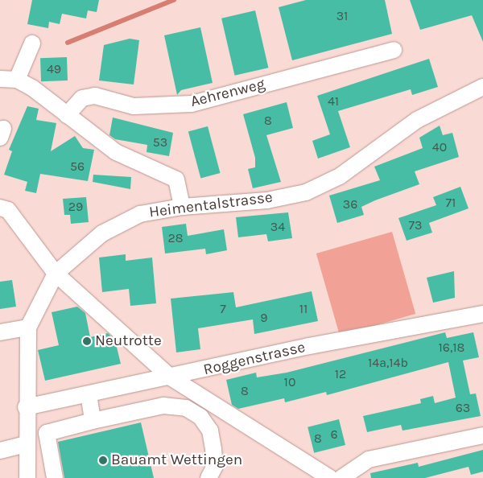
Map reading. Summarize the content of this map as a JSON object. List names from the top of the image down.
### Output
{
  "streets": {
    "street": ["Aehrenweg", "Heimentalstrasse", "Roggenstrasse"]
  },
  "places": ["Neutrotte", "Bauamt Wettingen"],
  "house_numbers": [
    "31",
    "49",
    "41",
    "8",
    "53",
    "40",
    "56",
    "71",
    "36",
    "29",
    "73",
    "34",
    "28",
    "7",
    "11",
    "9",
    "16,18",
    "14a,14b",
    "12",
    "10",
    "8",
    "63",
    "6",
    "8"
  ]
}
